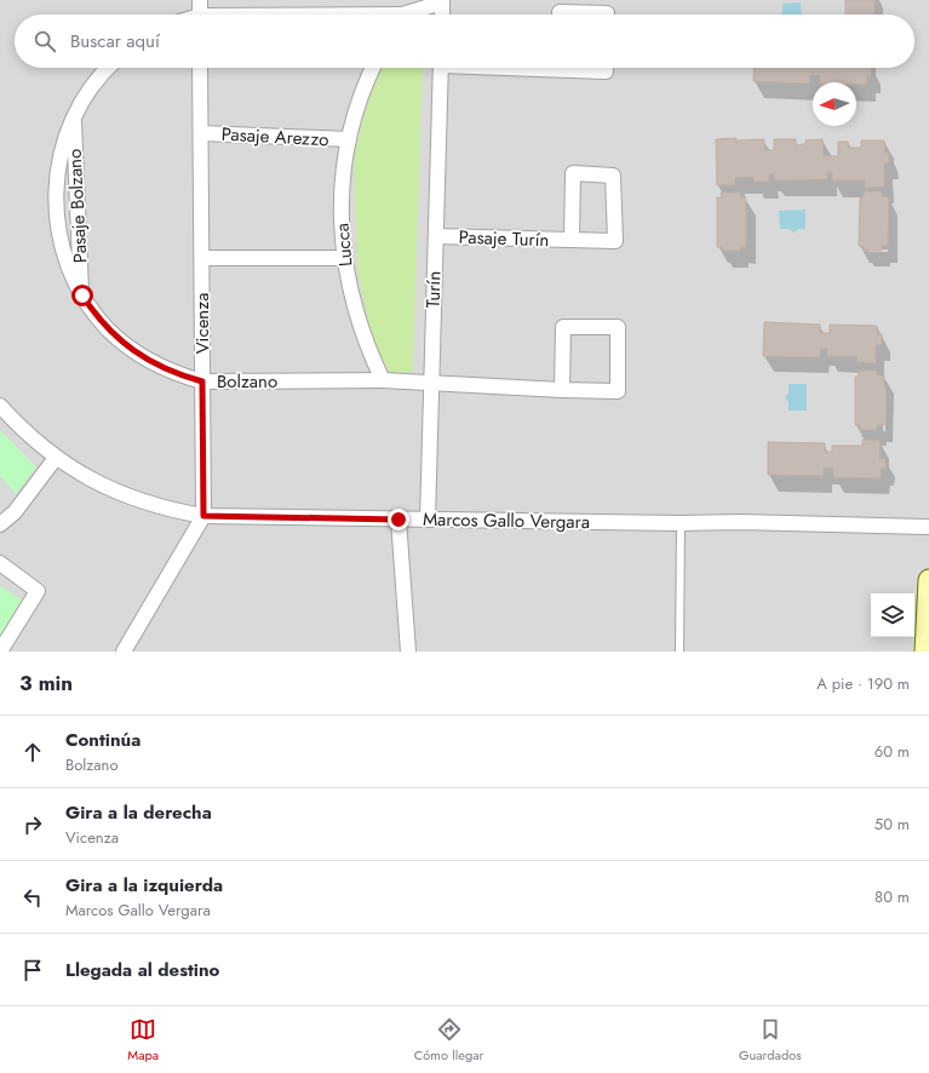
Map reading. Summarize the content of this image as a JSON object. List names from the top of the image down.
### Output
{
  "streets": {
    "street": [
      "Pasaje Arezzo",
      "Pasaje Bolzano",
      "Pasaje Turín",
      "Lucca",
      "Turín",
      "Vicenza",
      "Bolzano",
      "Marcos Gallo Vergara"
    ]
  },
  "crossings": [
    ["Pasaje Arezzo", "Lucca"],
    ["Pasaje Arezzo", "Vicenza"],
    ["Pasaje Bolzano", "Bolzano"],
    ["Pasaje Turín", "Turín"],
    ["Lucca", "Bolzano"],
    ["Turín", "Marcos Gallo Vergara"],
    ["Vicenza", "Bolzano"],
    ["Vicenza", "Marcos Gallo Vergara"]
  ],
  "north": "left",
  "page": {
    "search": "Buscar aquí",
    "heading": ["3 min", "A pie · 190 m"],
    "list": [
      ["Continúa", "Bolzano", "60 m"],
      ["Gira a la derecha", "Vicenza", "50 m"],
      ["Gira a la izquierda", "Marcos Gallo Vergara", "80 m"],
      "Llegada al destino"
    ],
    "nav": ["Mapa", "Cómo llegar", "Guardados"]
  }
}
